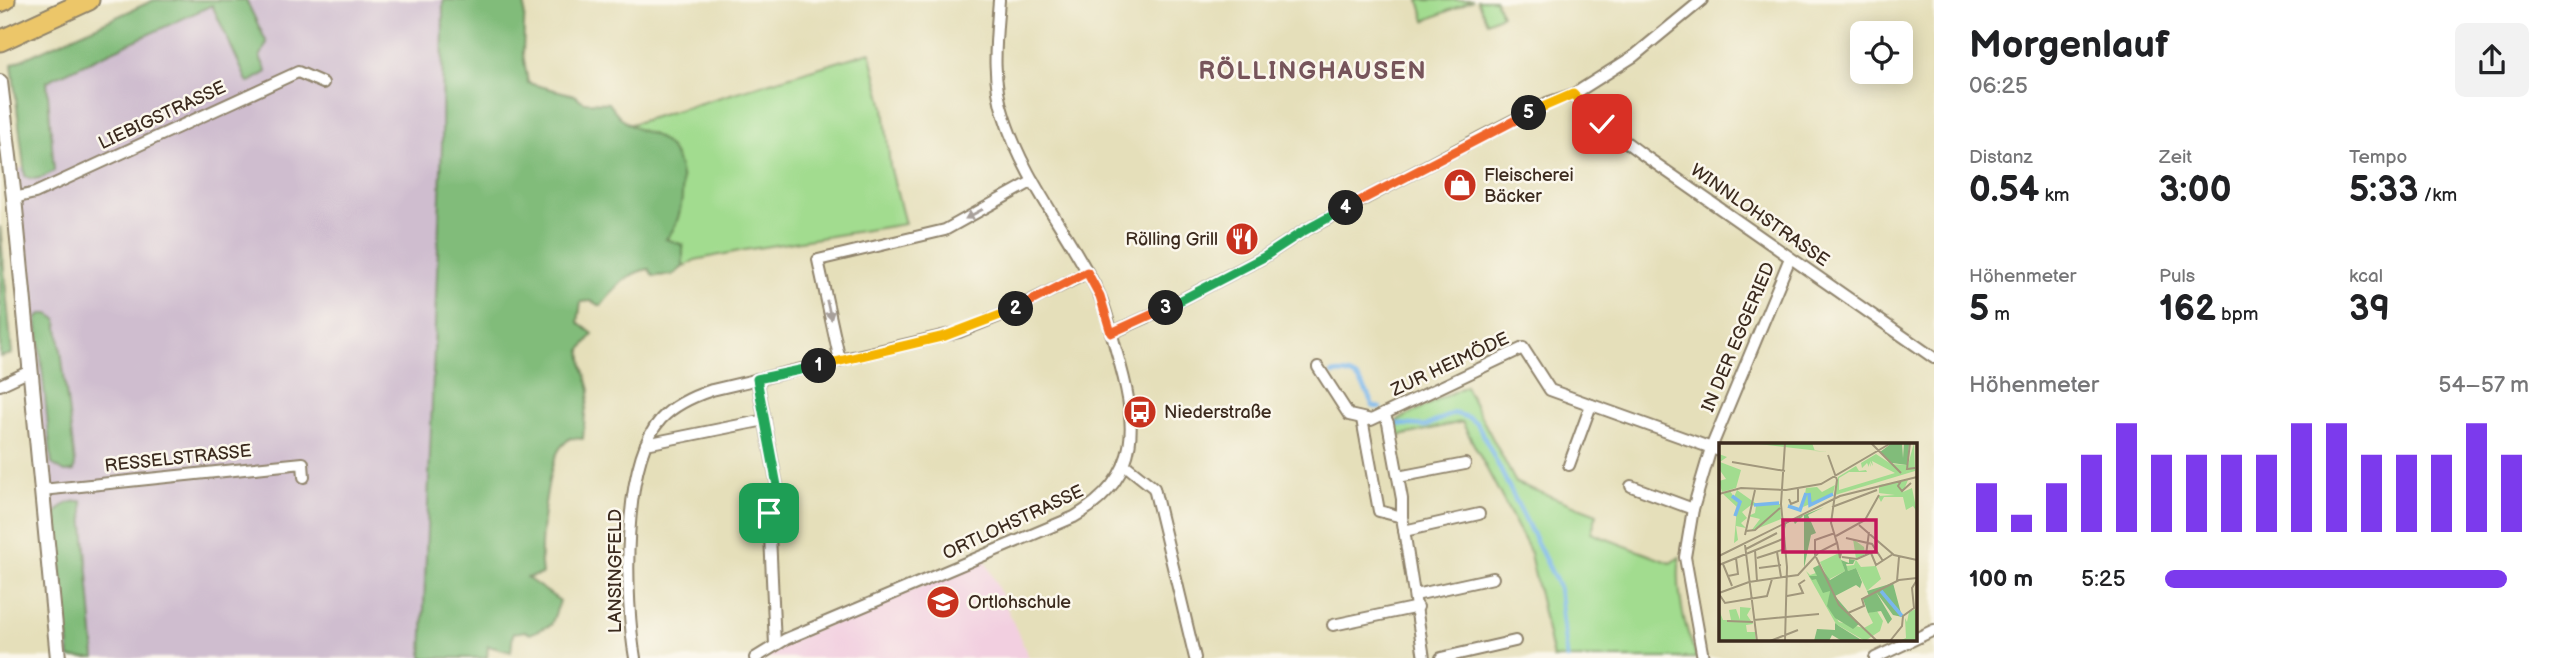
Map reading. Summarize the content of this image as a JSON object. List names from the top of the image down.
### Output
{
  "streets": {
    "street": [
      "LIEBIGSTRASSE",
      "WINNLOHSTRASSE",
      "IN DER EGGERIED",
      "ZUR HEIMÖDE",
      "RESSELSTRASSE",
      "ORTLOHSTRASSE",
      "LANSINGFELD"
    ]
  },
  "crossings": [
    ["WINNLOHSTRASSE", "IN DER EGGERIED"],
    ["IN DER EGGERIED", "ZUR HEIMÖDE"],
    ["ORTLOHSTRASSE", "LANSINGFELD"]
  ],
  "districts": ["RÖLLINGHAUSEN"],
  "places": {
    "shop": ["Fleischerei Bäcker"],
    "restaurant": ["Rölling Grill"],
    "bus stop": ["Niederstraße"],
    "school or university": ["Ortlohschule"]
  },
  "page": {
    "heading": ["Morgenlauf", "06:25"],
    "pins": [
      "5",
      "4",
      "3",
      "2",
      "1"
    ],
    "stats": [
      ["Distanz", "0.54 km"],
      ["Zeit", "3:00"],
      ["Tempo", "5:33 /km"],
      ["Höhenmeter", "5 m"],
      ["Puls", "162 bpm"],
      ["kcal", "39"]
    ],
    "chart": ["Höhenmeter", "54–57 m"],
    "list": [
      {
        "name": "100 m",
        "note": "5:25"
      }
    ]
  }
}
